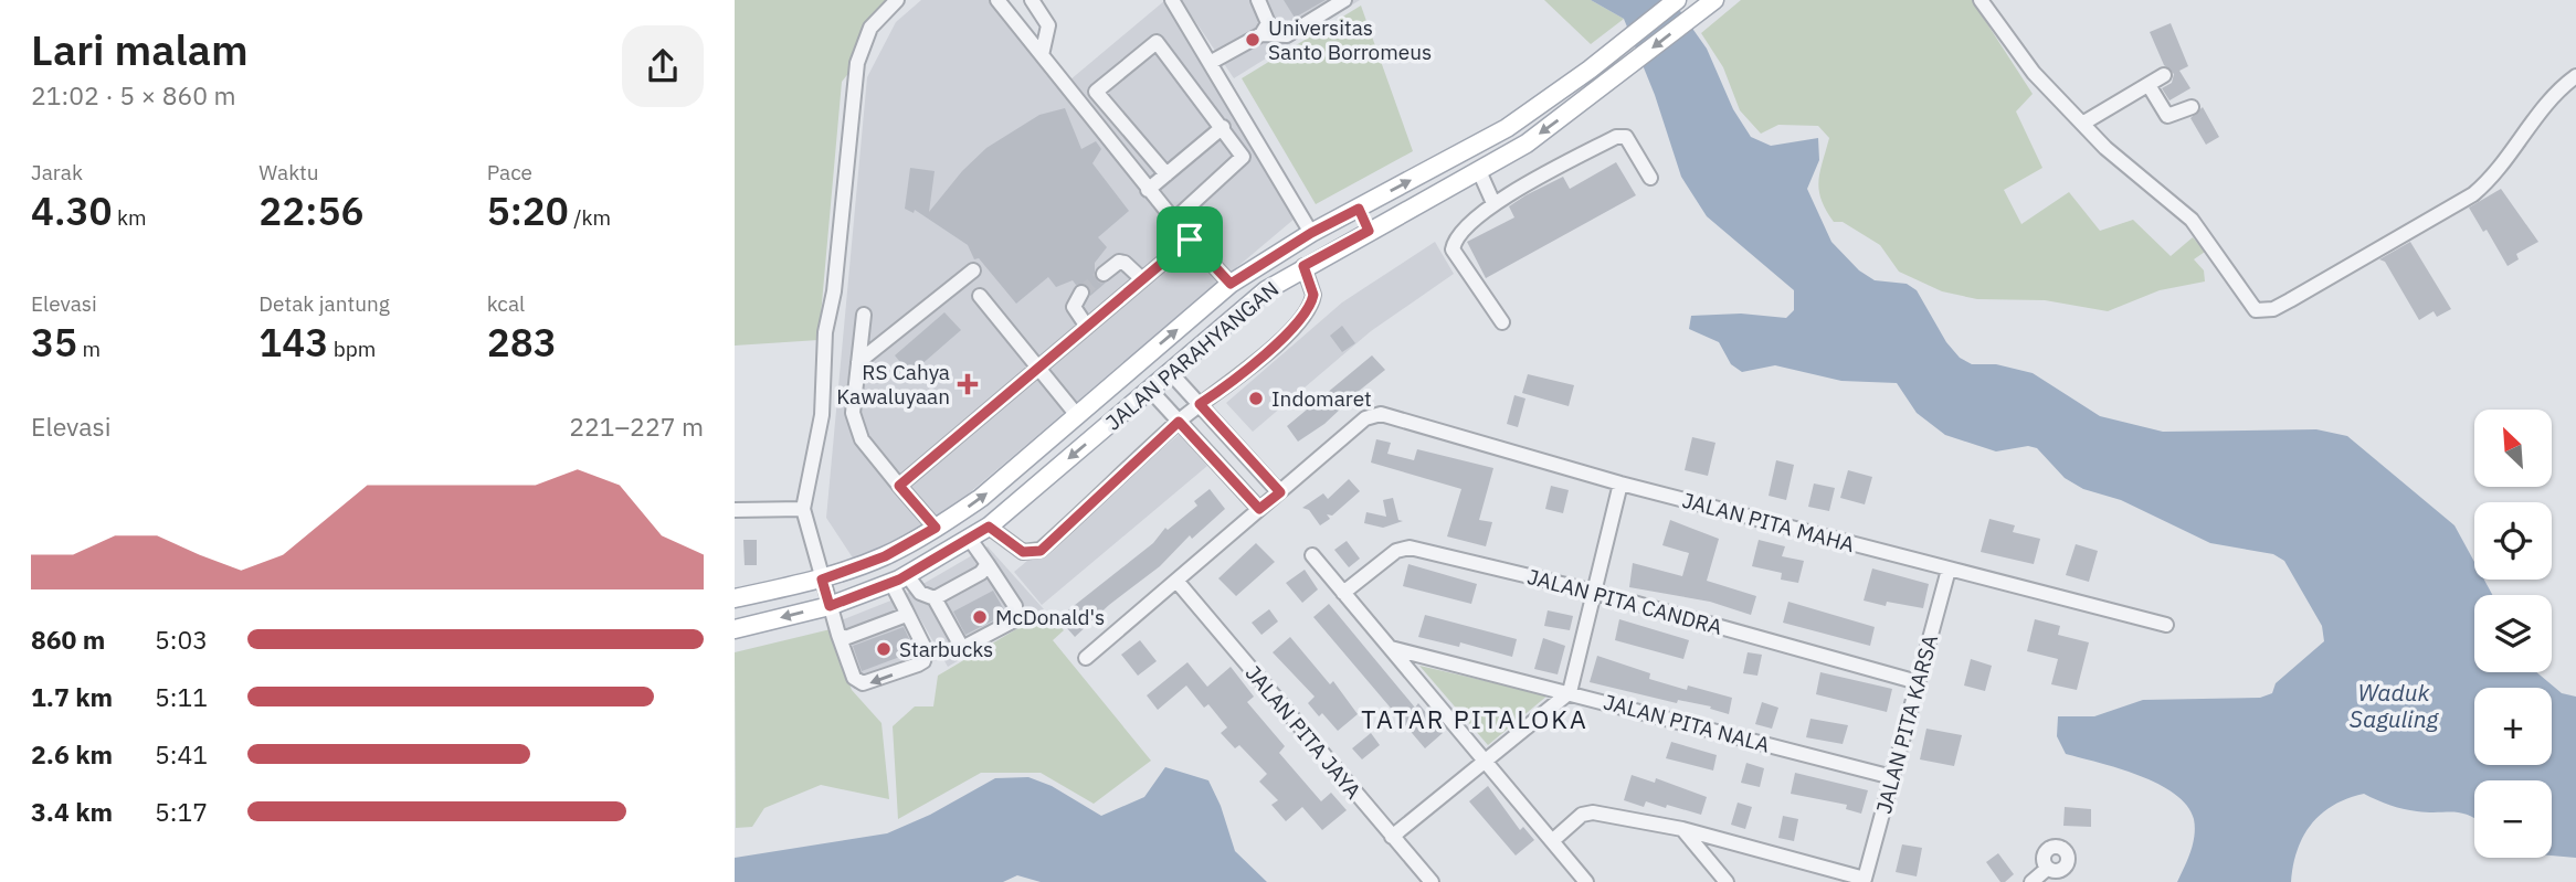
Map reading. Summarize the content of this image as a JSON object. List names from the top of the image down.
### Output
{
  "streets": {
    "main road": ["JALAN PARAHYANGAN"],
    "street": [
      "JALAN PITA MAHA",
      "JALAN PITA CANDRA",
      "JALAN PITA NALA",
      "JALAN PITA KARSA",
      "JALAN PITA JAYA"
    ]
  },
  "crossings": [
    ["JALAN PITA MAHA", "JALAN PITA KARSA"],
    ["JALAN PITA CANDRA", "JALAN PITA KARSA"],
    ["JALAN PITA NALA", "JALAN PITA KARSA"]
  ],
  "districts": ["TATAR PITALOKA"],
  "water": ["Waduk Saguling"],
  "places": {
    "other": [
      "Universitas Santo Borromeus",
      "Indomaret",
      "McDonald's",
      "Starbucks"
    ],
    "health": ["RS Cahya Kawaluyaan"]
  },
  "north": "top left",
  "page": {
    "heading": ["Lari malam", "21:02 · 5 × 860 m"],
    "stats": [
      ["Jarak", "4.30 km"],
      ["Waktu", "22:56"],
      ["Pace", "5:20 /km"],
      ["Elevasi", "35 m"],
      ["Detak jantung", "143 bpm"],
      ["kcal", "283"]
    ],
    "chart": ["Elevasi", "221–227 m"],
    "map_buttons": ["+", "−"],
    "list": [
      {
        "name": "860 m",
        "note": "5:03"
      },
      {
        "name": "1.7 km",
        "note": "5:11"
      },
      {
        "name": "2.6 km",
        "note": "5:41"
      },
      {
        "name": "3.4 km",
        "note": "5:17"
      }
    ]
  }
}
